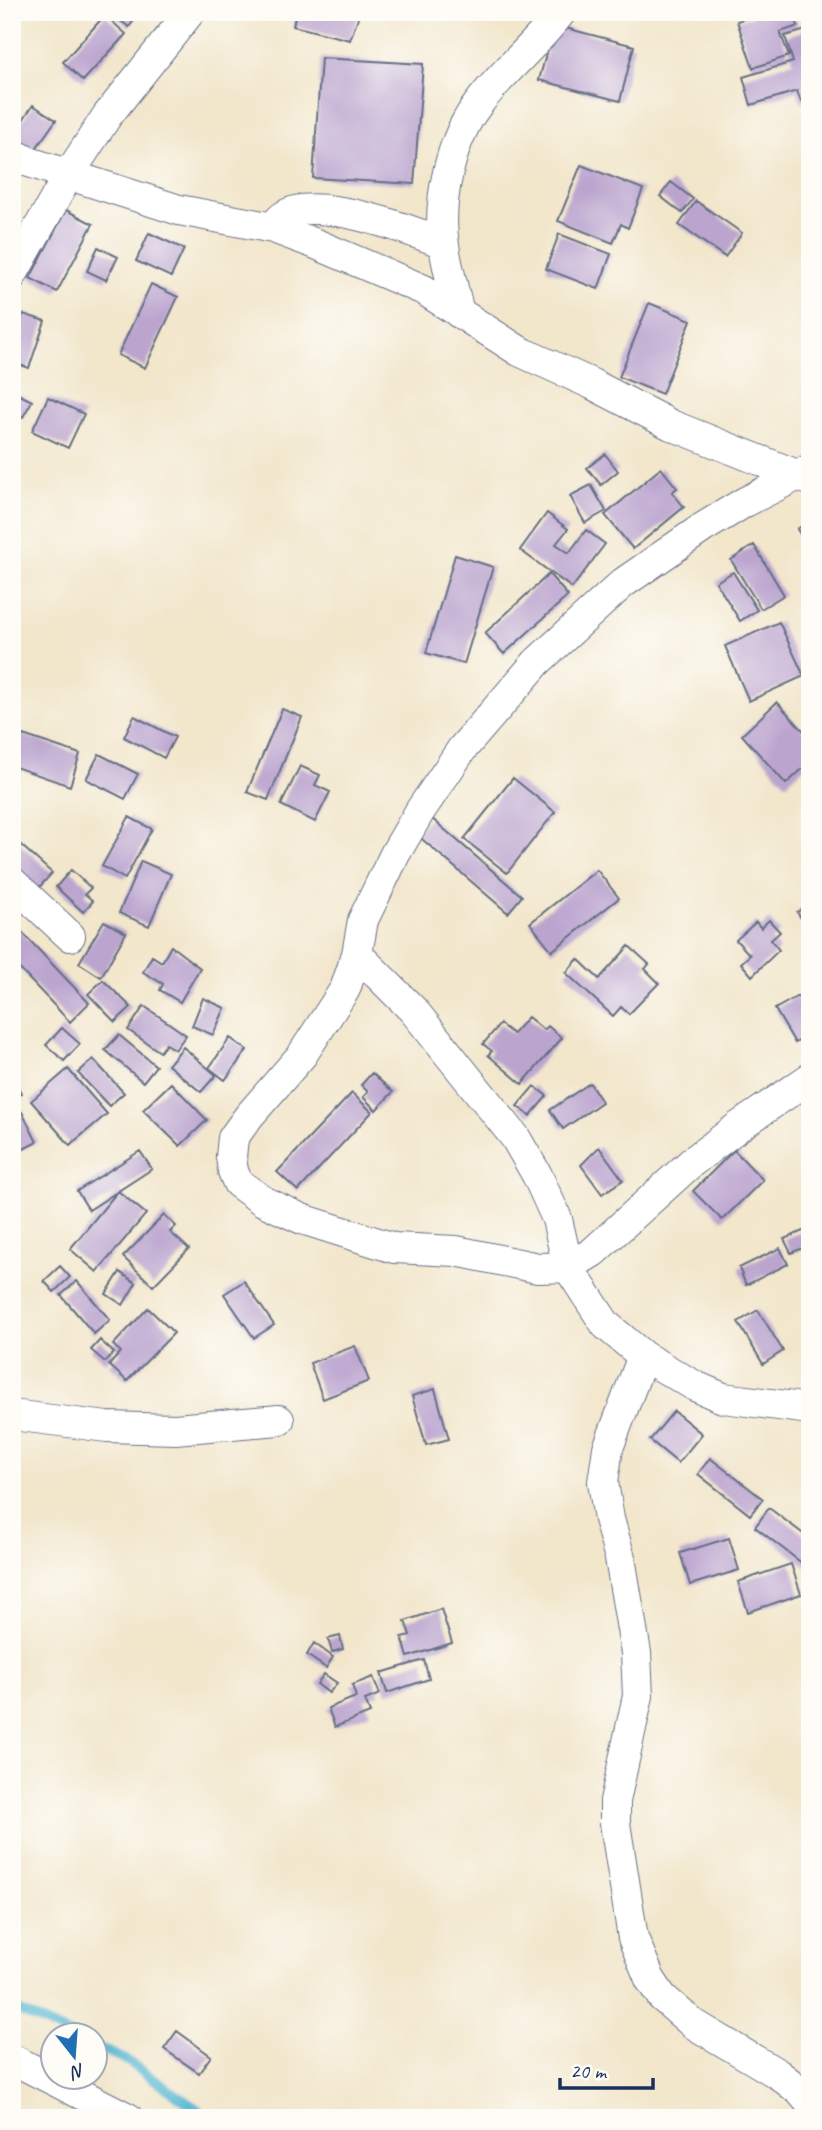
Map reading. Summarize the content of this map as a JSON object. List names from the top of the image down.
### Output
{
  "scale_bar": "20 m",
  "north": "bottom"
}
